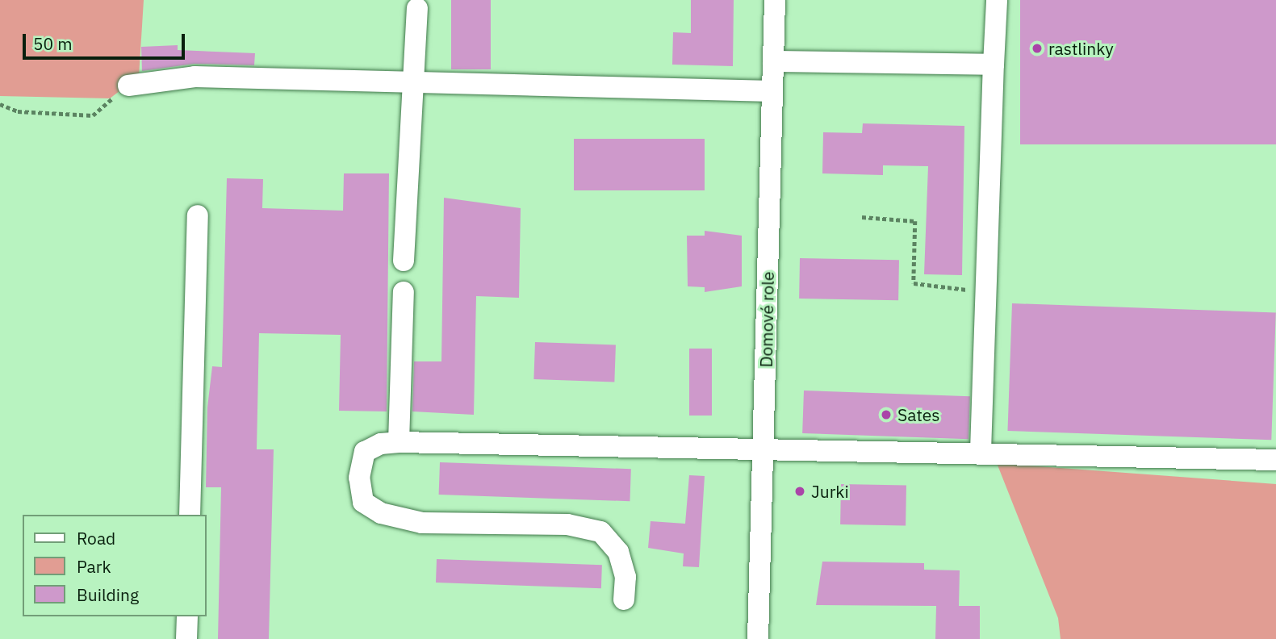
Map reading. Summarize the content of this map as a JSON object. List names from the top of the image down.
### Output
{
  "streets": {
    "street": ["Domové role"]
  },
  "places": ["rastlinky", "Sates", "Jurki"],
  "legend": ["Road", "Park", "Building"],
  "scale_bar": "50 m"
}
